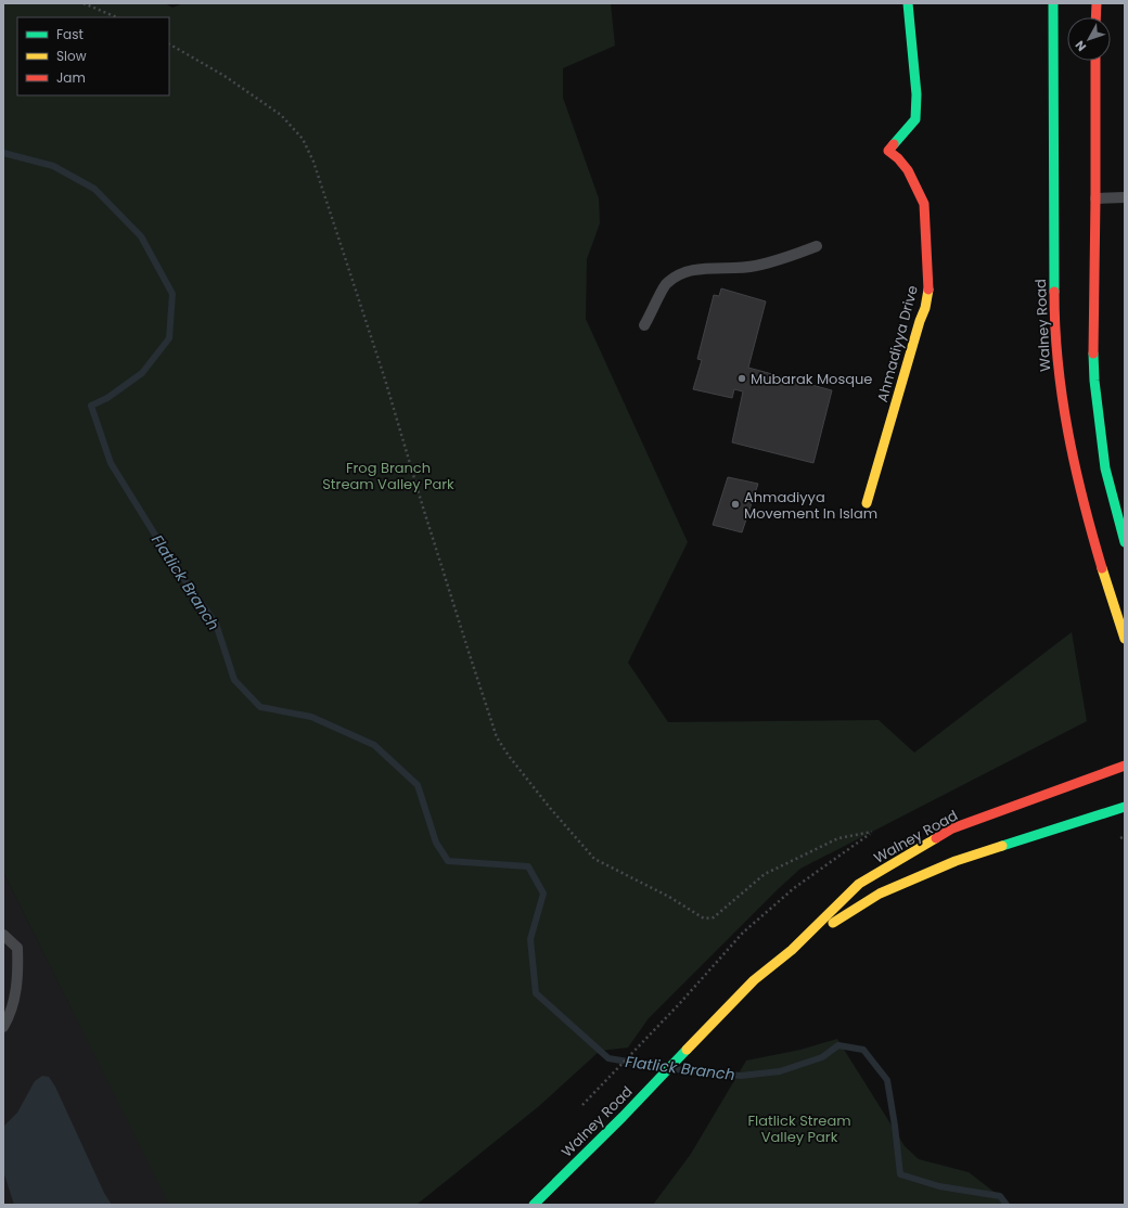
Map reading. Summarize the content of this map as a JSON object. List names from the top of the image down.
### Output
{
  "streets": {
    "main road": ["Walney Road", "Ahmadiyya Drive"]
  },
  "water": ["Flatlick Branch"],
  "parks": ["Frog Branch Stream Valley Park", "Flatlick Stream Valley Park"],
  "places": ["Mubarak Mosque", "Ahmadiyya Movement In Islam"],
  "legend": ["Fast", "Slow", "Jam"],
  "north": "bottom left"
}
